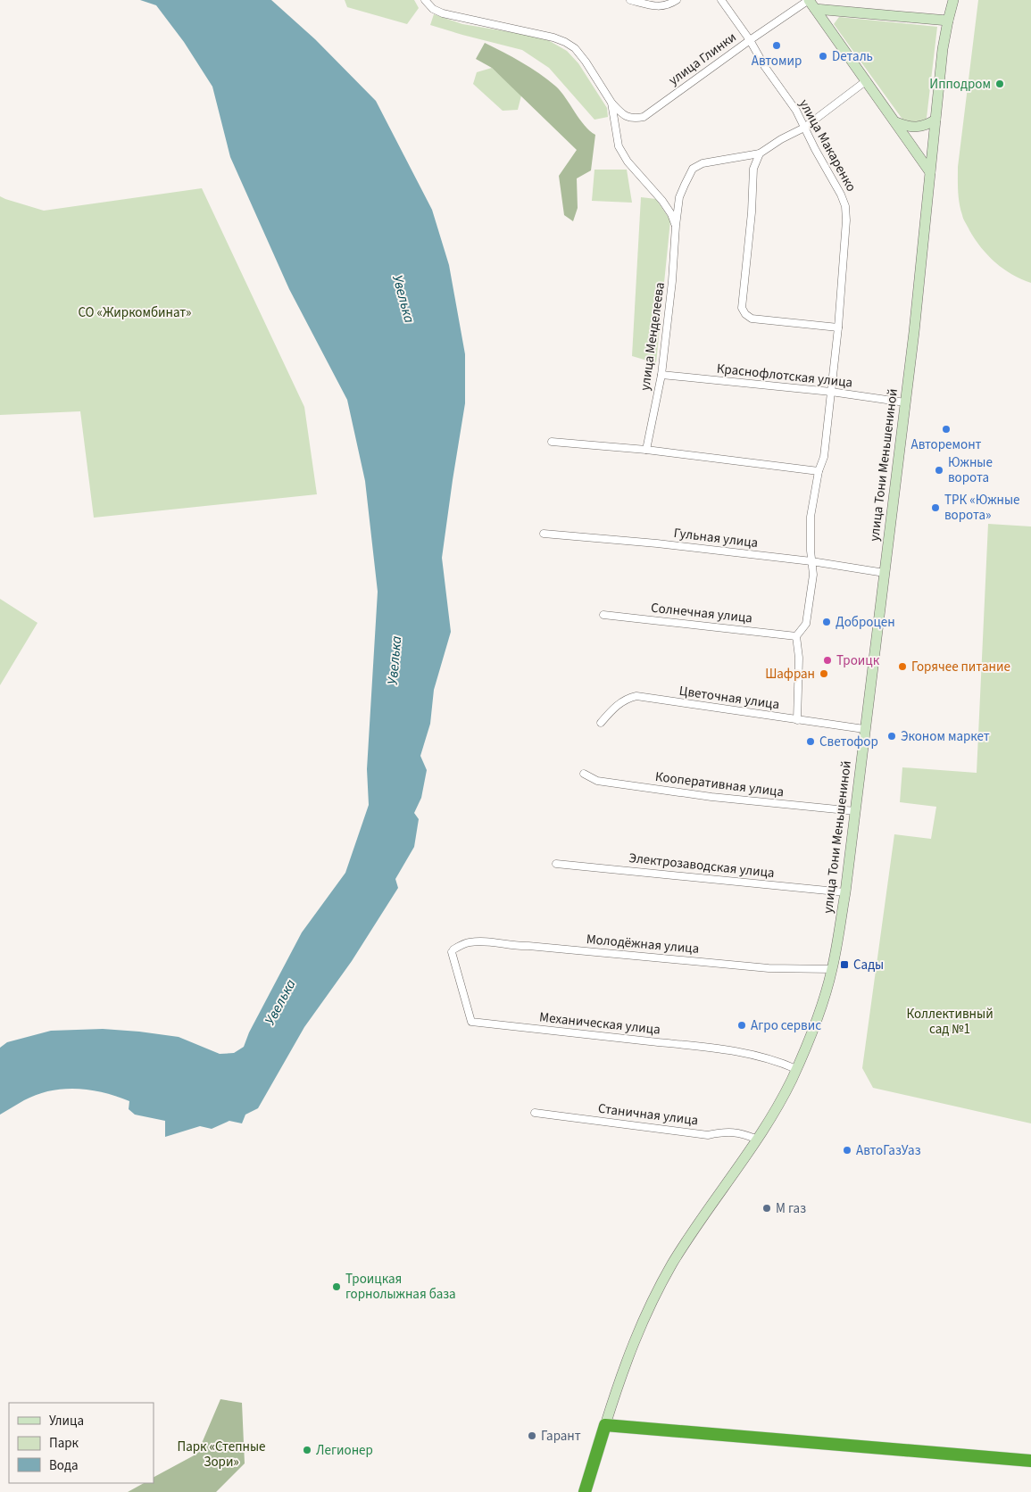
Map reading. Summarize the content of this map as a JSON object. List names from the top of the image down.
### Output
{
  "streets": {
    "main road": ["улица Тони Меньшениной"],
    "street": [
      "улица Глинки",
      "улица Макаренко",
      "улица Менделеева",
      "Краснофлотская улица",
      "Гульная улица",
      "Солнечная улица",
      "Цветочная улица",
      "Кооперативная улица",
      "Электрозаводская улица",
      "Молодёжная улица",
      "Механическая улица",
      "Станичная улица"
    ]
  },
  "crossings": [
    ["улица Глинки", "улица Макаренко"],
    ["улица Глинки", "улица Менделеева"],
    ["улица Макаренко", "Краснофлотская улица"],
    ["улица Макаренко", "Гульная улица"],
    ["улица Макаренко", "Солнечная улица"],
    ["улица Менделеева", "Краснофлотская улица"],
    ["Краснофлотская улица", "улица Тони Меньшениной"],
    ["улица Тони Меньшениной", "Гульная улица"],
    ["улица Тони Меньшениной", "Цветочная улица"],
    ["улица Тони Меньшениной", "Кооперативная улица"],
    ["улица Тони Меньшениной", "Электрозаводская улица"],
    ["улица Тони Меньшениной", "Молодёжная улица"],
    ["улица Тони Меньшениной", "Механическая улица"],
    ["улица Тони Меньшениной", "Станичная улица"],
    ["Молодёжная улица", "Механическая улица"]
  ],
  "water": ["Увелька"],
  "parks": ["СО «Жиркомбинат»", "Коллективный сад №1", "Парк «Степные Зори»"],
  "places": {
    "other": [
      "Автомир",
      "Dеталь",
      "Ипподром",
      "Авторемонт",
      "Южные ворота",
      "ТРК «Южные ворота»",
      "Доброцен",
      "Троицк",
      "Горячее питание",
      "Шафран",
      "Эконом маркет",
      "Светофор",
      "Агро сервис",
      "АвтоГазУаз",
      "М газ",
      "Троицкая горнолыжная база",
      "Гарант",
      "Легионер"
    ],
    "transit": ["Сады"]
  },
  "legend": ["Улица", "Парк", "Вода"]
}
